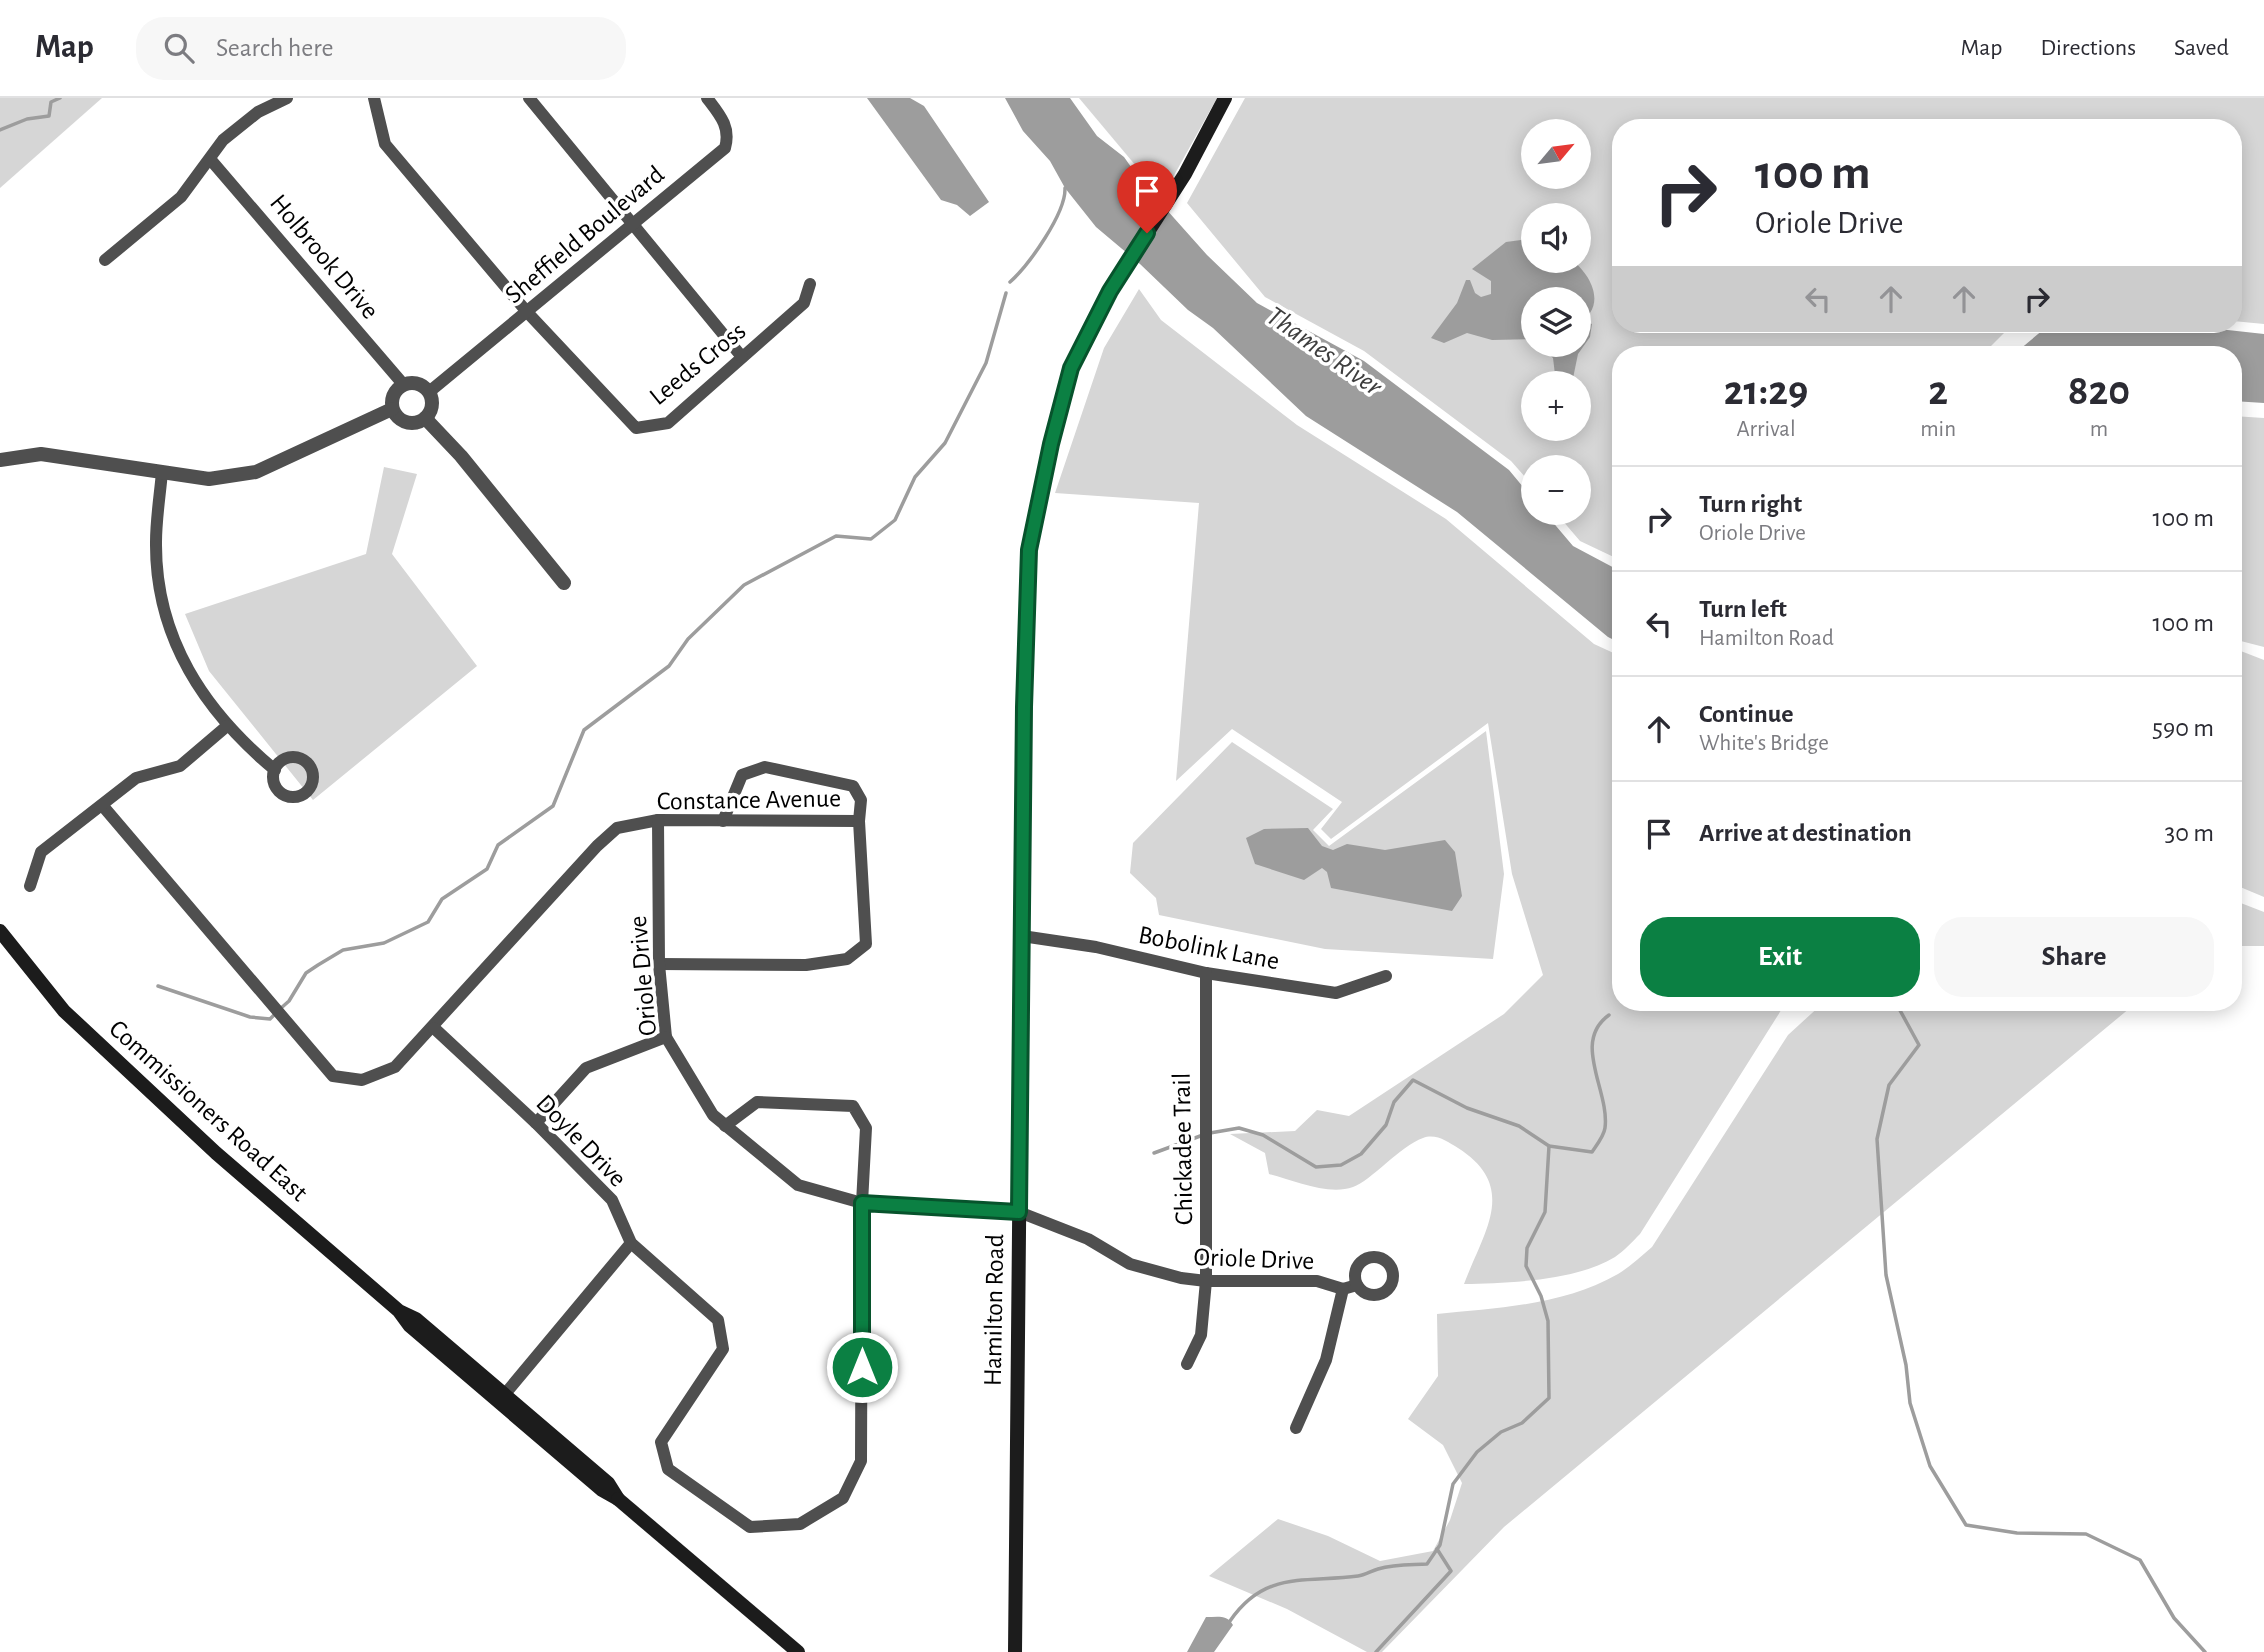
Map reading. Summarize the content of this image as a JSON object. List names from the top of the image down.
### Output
{
  "streets": {
    "main road": ["Commissioners Road East", "Hamilton Road"],
    "street": [
      "Sheffield Boulevard",
      "Holbrook Drive",
      "Leeds Cross",
      "Constance Avenue",
      "Bobolink Lane",
      "Oriole Drive",
      "Doyle Drive",
      "Chickadee Trail"
    ]
  },
  "crossings": [
    ["Sheffield Boulevard", "Holbrook Drive"],
    ["Sheffield Boulevard", "Leeds Cross"],
    ["Constance Avenue", "Oriole Drive"],
    ["Constance Avenue", "Doyle Drive"],
    ["Bobolink Lane", "Chickadee Trail"],
    ["Bobolink Lane", "Hamilton Road"],
    ["Oriole Drive", "Doyle Drive"],
    ["Oriole Drive", "Chickadee Trail"],
    ["Oriole Drive", "Hamilton Road"]
  ],
  "water": ["Thames River"],
  "north": "top right",
  "page": {
    "header": "Map",
    "search": "Search here",
    "nav": ["Map", "Directions", "Saved"],
    "map_buttons": ["+", "−"],
    "turn": ["100 m", "Oriole Drive"],
    "eta": [
      "21:29",
      "Arrival",
      "2",
      "min",
      "820",
      "m"
    ],
    "list": [
      {
        "name": "Turn right",
        "note": "Oriole Drive",
        "value": "100 m"
      },
      {
        "name": "Turn left",
        "note": "Hamilton Road",
        "value": "100 m"
      },
      {
        "name": "Continue",
        "note": "White's Bridge",
        "value": "590 m"
      },
      {
        "name": "Arrive at destination",
        "value": "30 m"
      }
    ],
    "buttons": ["Exit", "Share"]
  }
}
